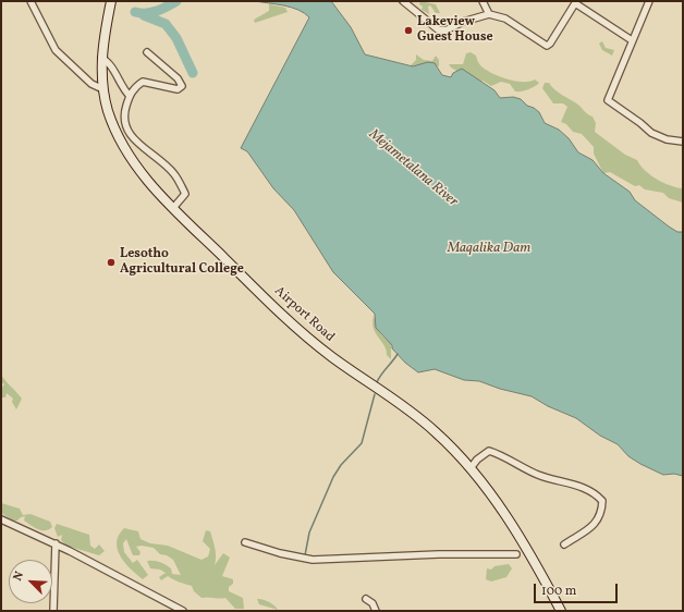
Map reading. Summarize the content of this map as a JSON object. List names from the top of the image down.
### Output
{
  "streets": {
    "main road": ["Airport Road"]
  },
  "water": ["Mejametalana River", "Maqalika Dam"],
  "places": ["Lakeview Guest House", "Lesotho Agricultural College"],
  "scale_bar": "100 m",
  "north": "top left"
}
